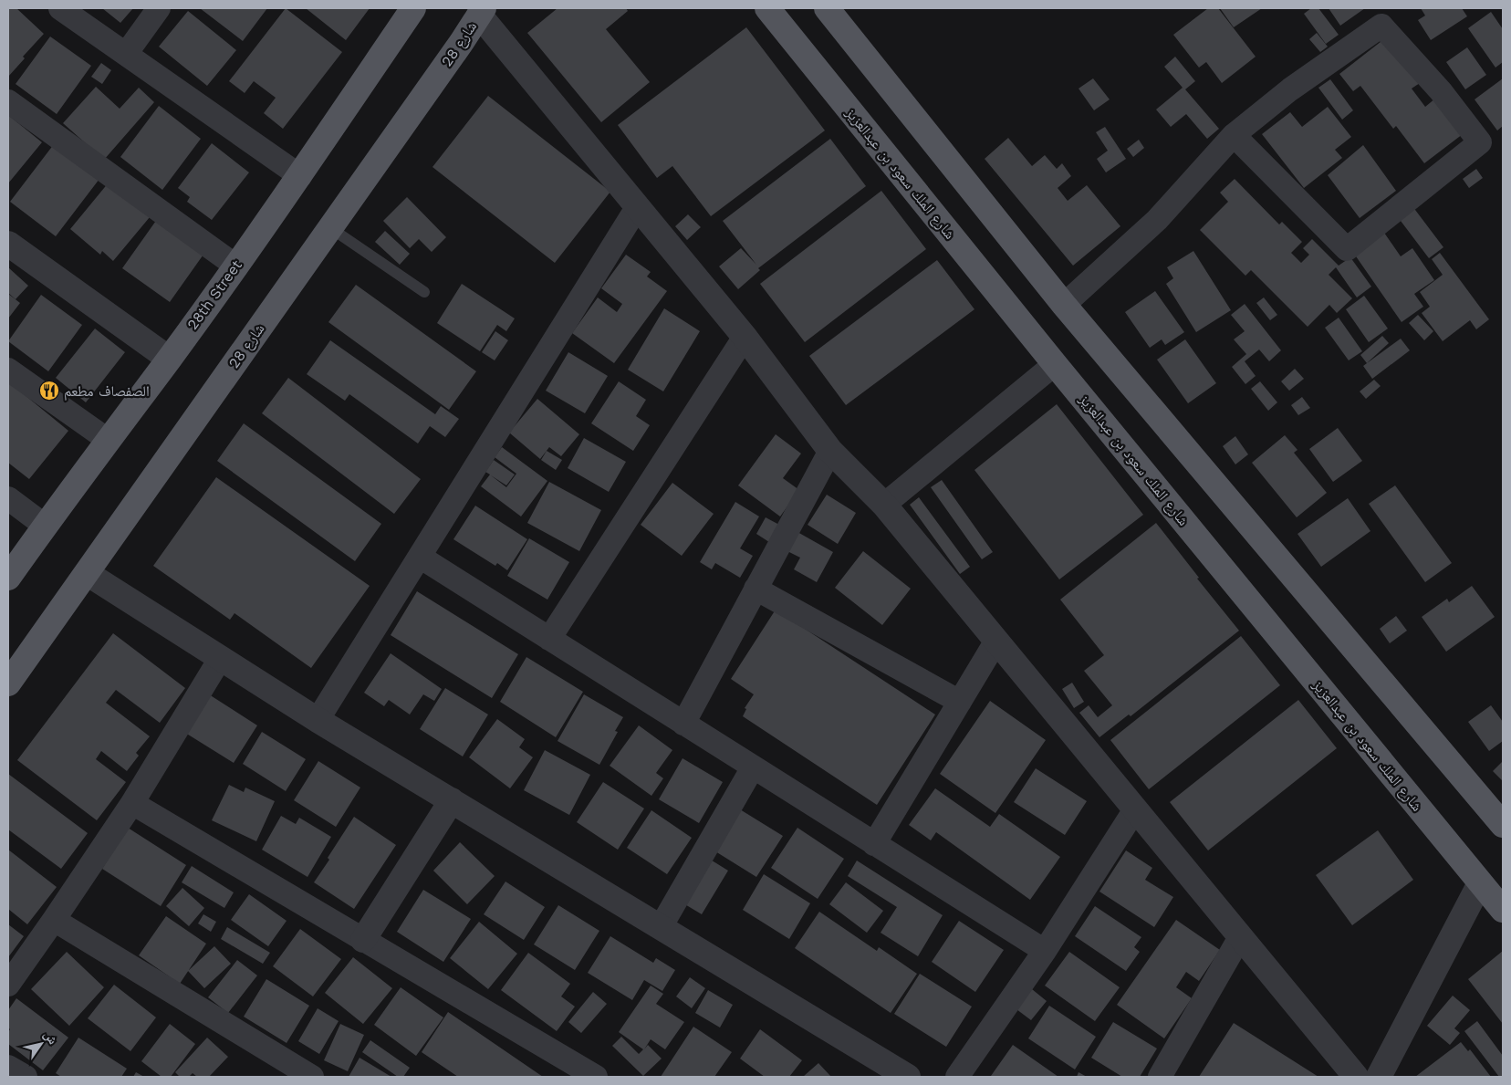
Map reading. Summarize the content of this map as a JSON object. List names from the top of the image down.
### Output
{
  "streets": {
    "main road": ["شارع 28", "شارع الملك سعود بن عبدالعزيز", "28th Street"]
  },
  "places": {
    "restaurant": ["الصفصاف مطعم"]
  },
  "north": "top right"
}
